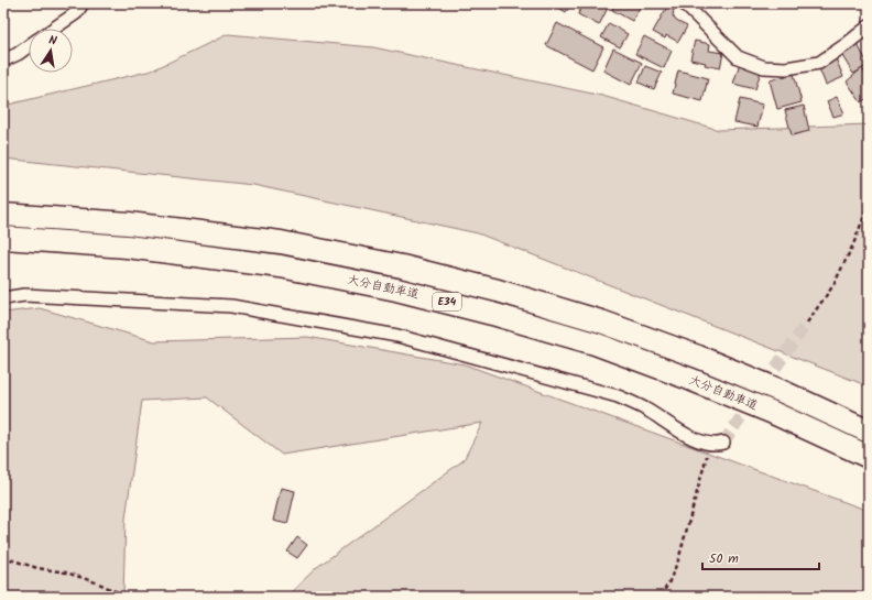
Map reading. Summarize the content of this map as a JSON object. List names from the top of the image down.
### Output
{
  "streets": {
    "highway": ["大分自動車道", "E34"]
  },
  "scale_bar": "50 m",
  "north": "top"
}
